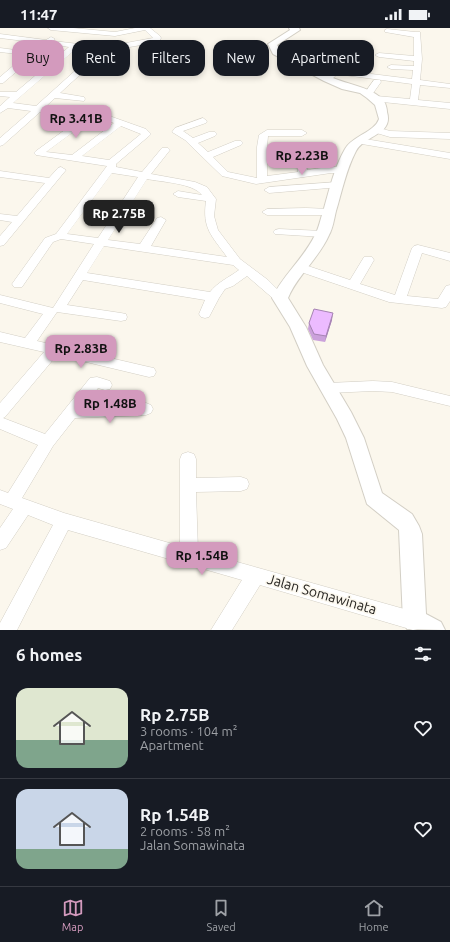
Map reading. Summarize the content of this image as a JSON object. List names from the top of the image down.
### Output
{
  "streets": {
    "street": ["Jalan Somawinata"]
  },
  "page": {
    "status": "11:47",
    "chip": [
      "Buy",
      "Rent",
      "Filters",
      "New",
      "Apartment"
    ],
    "price": [
      "Rp 3.41B",
      "Rp 2.23B",
      "Rp 2.75B",
      "Rp 2.83B",
      "Rp 1.48B",
      "Rp 1.54B"
    ],
    "heading": "6 homes",
    "list": [
      {
        "name": "Rp 2.75B",
        "note": "3 rooms · 104 m² · Apartment"
      },
      {
        "name": "Rp 1.54B",
        "note": "2 rooms · 58 m² · Jalan Somawinata"
      }
    ],
    "tabs": ["Map", "Saved", "Home"]
  }
}
